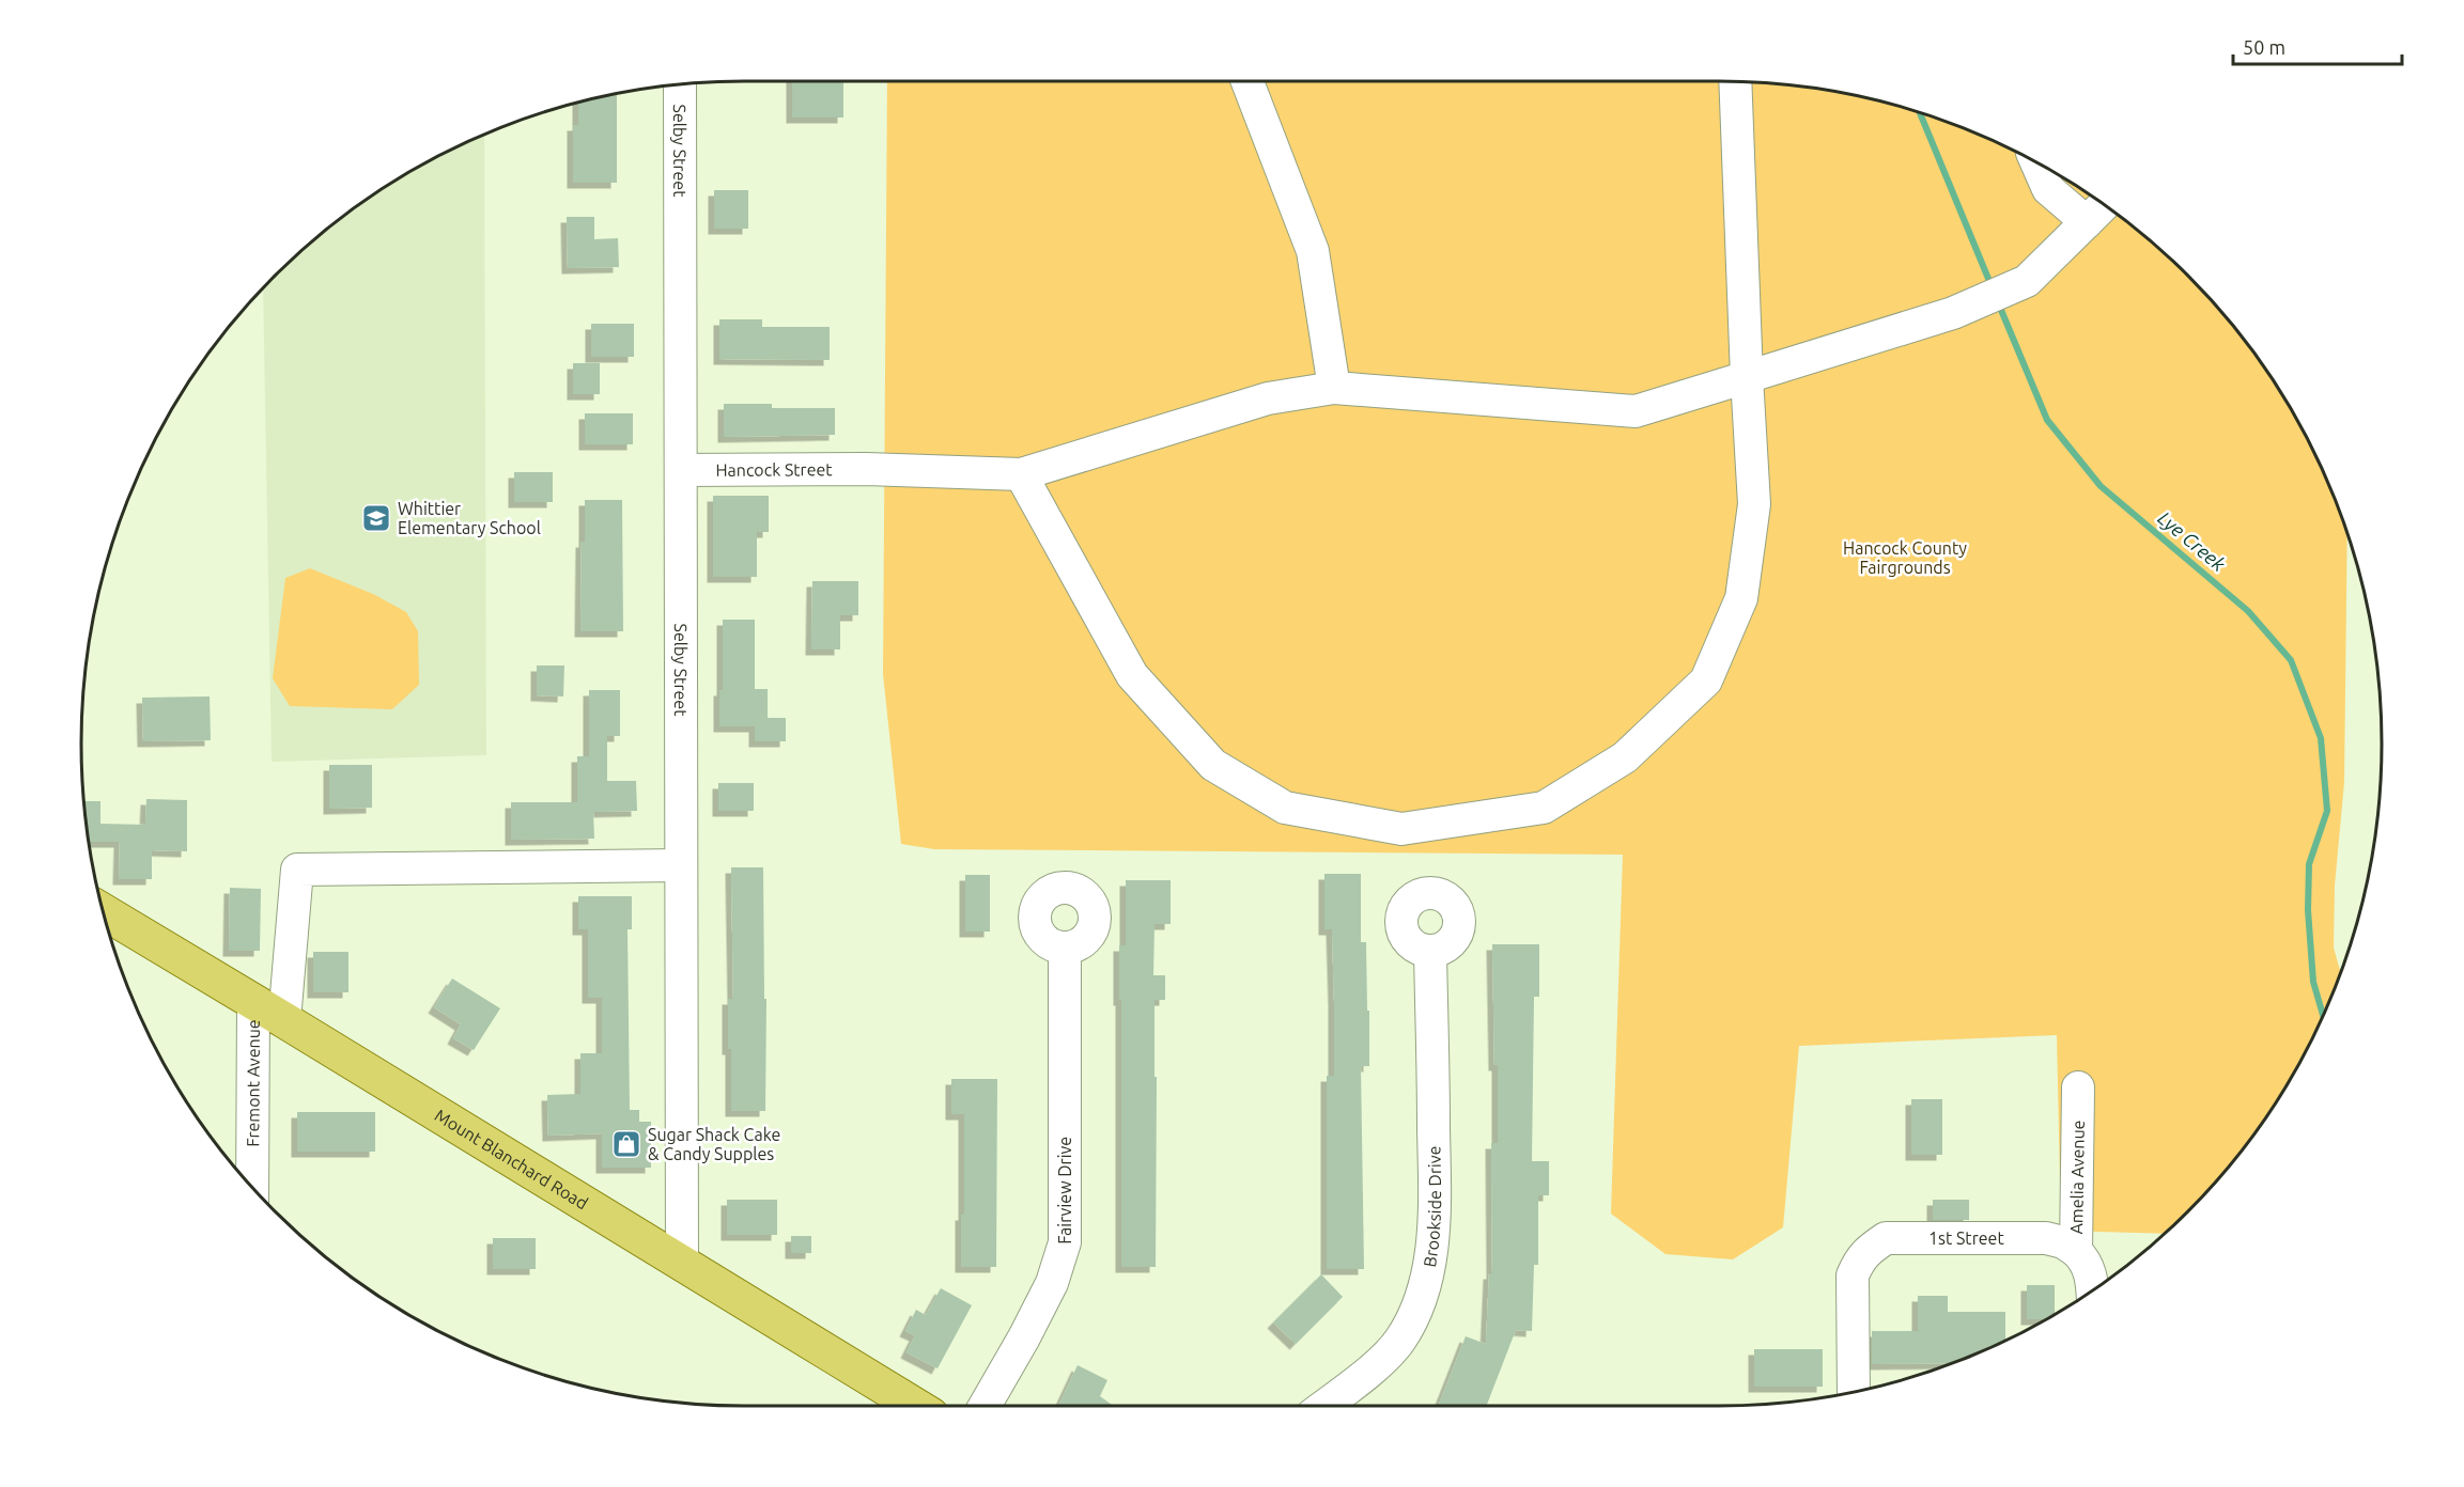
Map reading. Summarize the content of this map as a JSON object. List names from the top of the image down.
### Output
{
  "streets": {
    "main road": ["Mount Blanchard Road"],
    "street": [
      "Selby Street",
      "Hancock Street",
      "Fremont Avenue",
      "Amelia Avenue",
      "Fairview Drive",
      "Brookside Drive",
      "1st Street"
    ]
  },
  "crossings": [
    ["Selby Street", "Hancock Street"],
    ["Selby Street", "Mount Blanchard Road"],
    ["Fremont Avenue", "Mount Blanchard Road"],
    ["Amelia Avenue", "1st Street"]
  ],
  "water": ["Lye Creek"],
  "parks": ["Hancock County Fairgrounds"],
  "places": {
    "school or university": ["Whittier Elementary School"],
    "shop": ["Sugar Shack Cake & Candy Supples"]
  },
  "scale_bar": "50 m"
}
